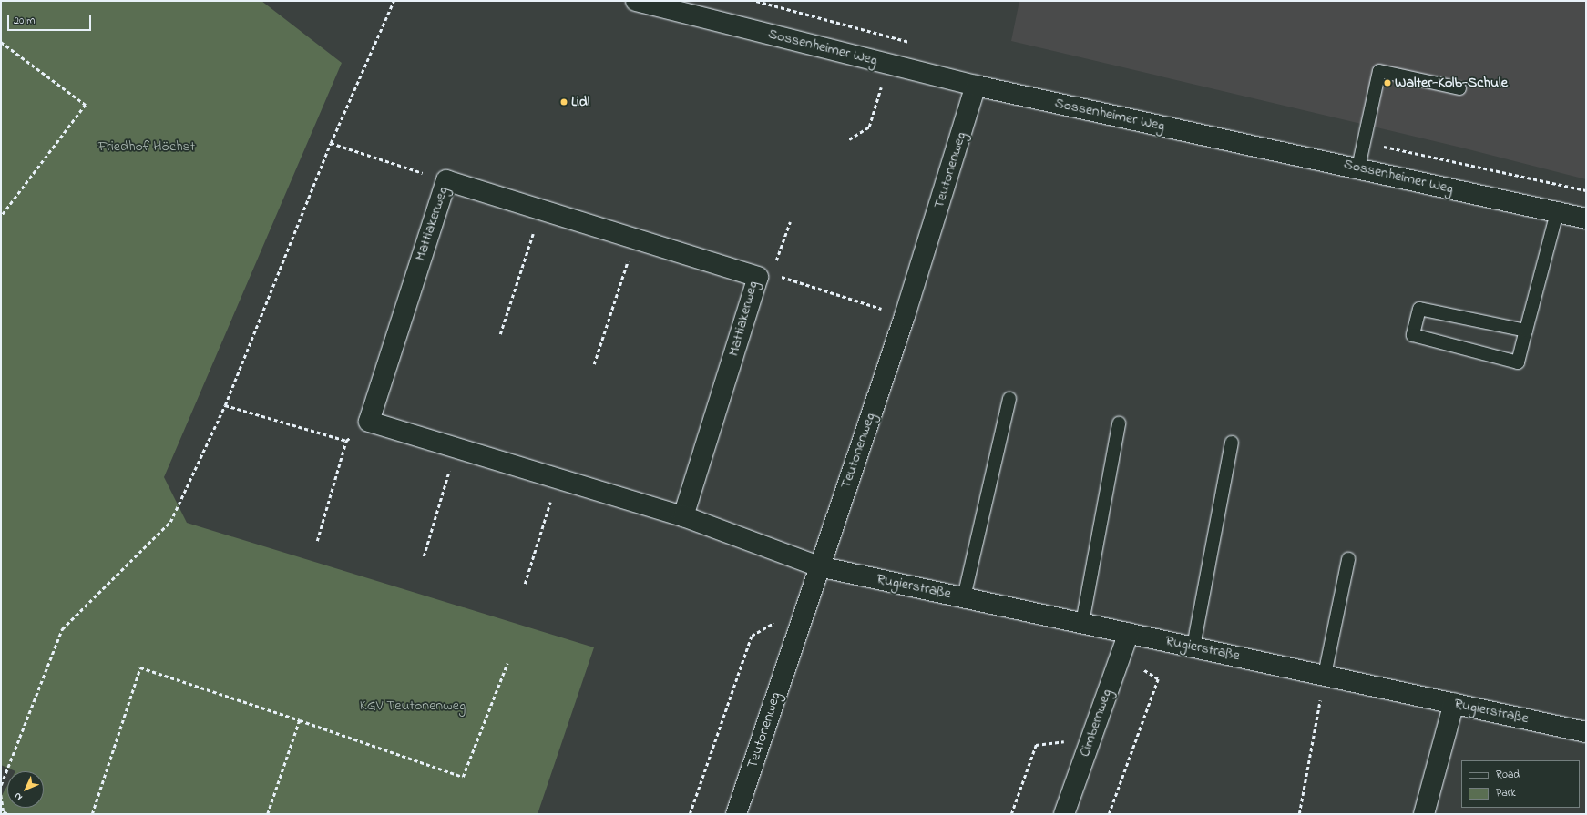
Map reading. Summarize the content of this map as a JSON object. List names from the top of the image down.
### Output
{
  "streets": {
    "street": [
      "Sossenheimer Weg",
      "Teutonenweg",
      "Mattiakerweg",
      "Rugierstraße",
      "Cimbernweg"
    ]
  },
  "crossings": [
    ["Sossenheimer Weg", "Teutonenweg"],
    ["Teutonenweg", "Rugierstraße"],
    ["Rugierstraße", "Cimbernweg"]
  ],
  "parks": ["Friedhof Höchst", "KGV Teutonenweg"],
  "places": ["Walter-Kolb-Schule", "Lidl"],
  "legend": ["Road", "Park"],
  "scale_bar": "20 m",
  "north": "bottom left"
}
